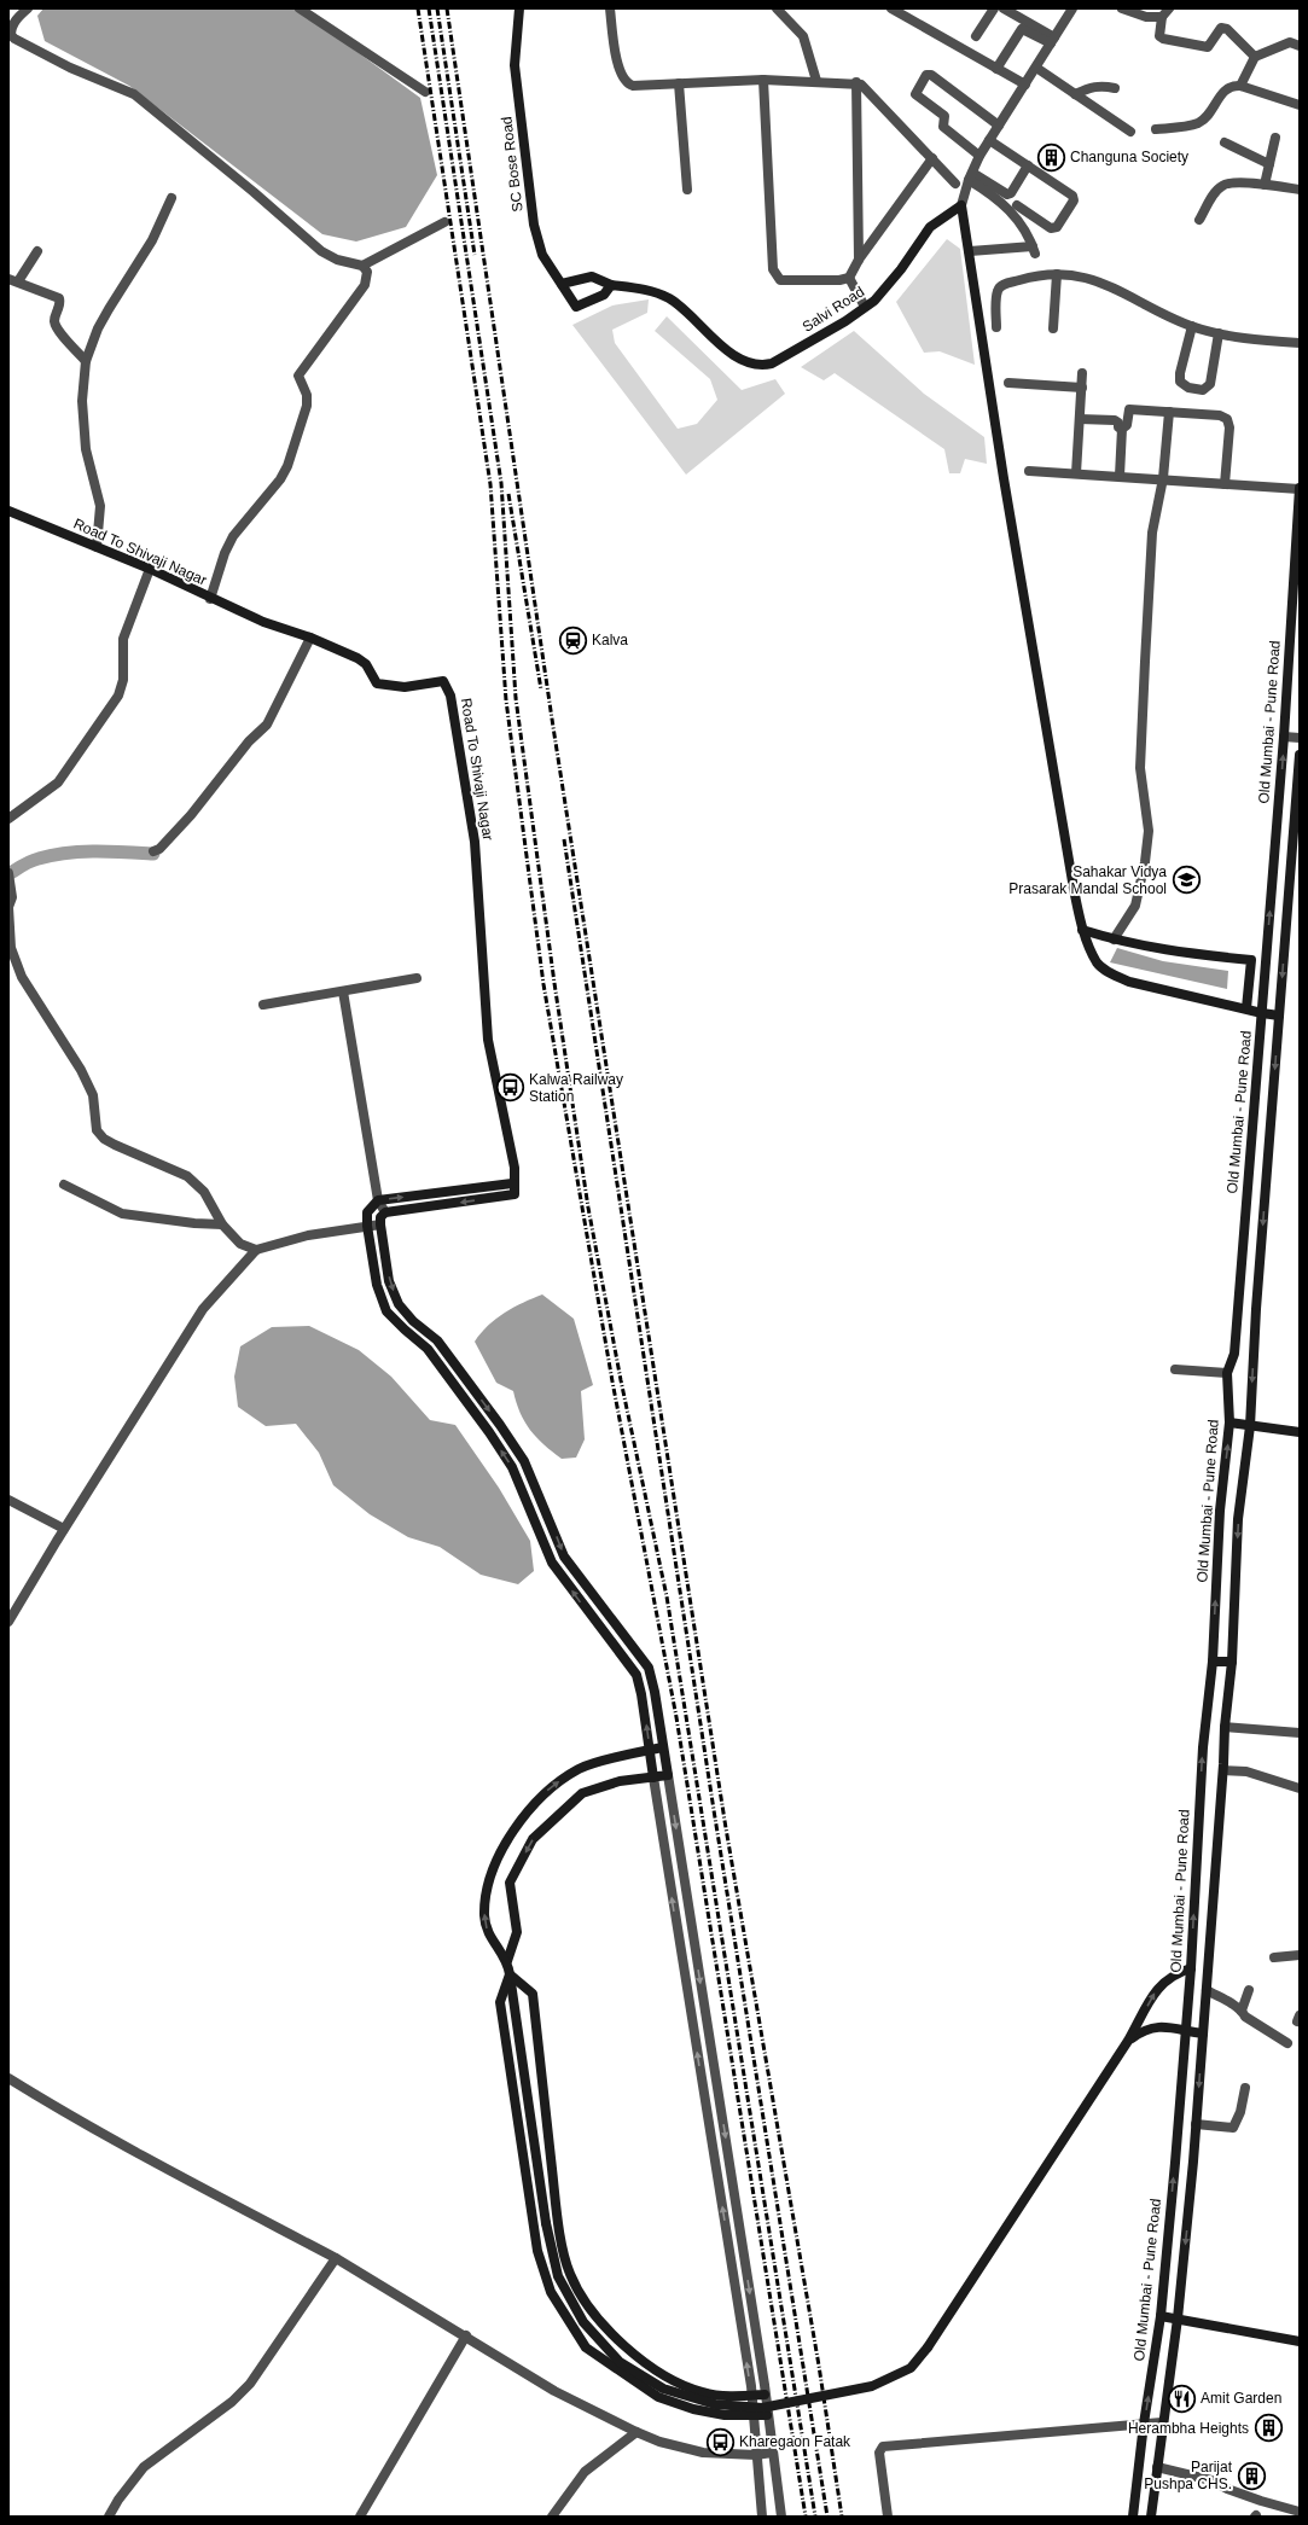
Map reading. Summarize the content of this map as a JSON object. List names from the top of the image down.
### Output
{
  "streets": {
    "street": [
      "SC Bose Road",
      "Salvi Road",
      "Road To Shivaji Nagar",
      "Old Mumbai - Pune Road"
    ]
  },
  "crossings": [
    ["SC Bose Road", "Salvi Road"]
  ],
  "places": {
    "building": ["Changuna Society", "Herambha Heights", "Parijat Pushpa CHS."],
    "station": ["Kalva"],
    "school or university": ["Sahakar Vidya Prasarak Mandal School"],
    "bus stop": ["Kalwa Railway Station", "Kharegaon Fatak"],
    "restaurant": ["Amit Garden"]
  }
}
